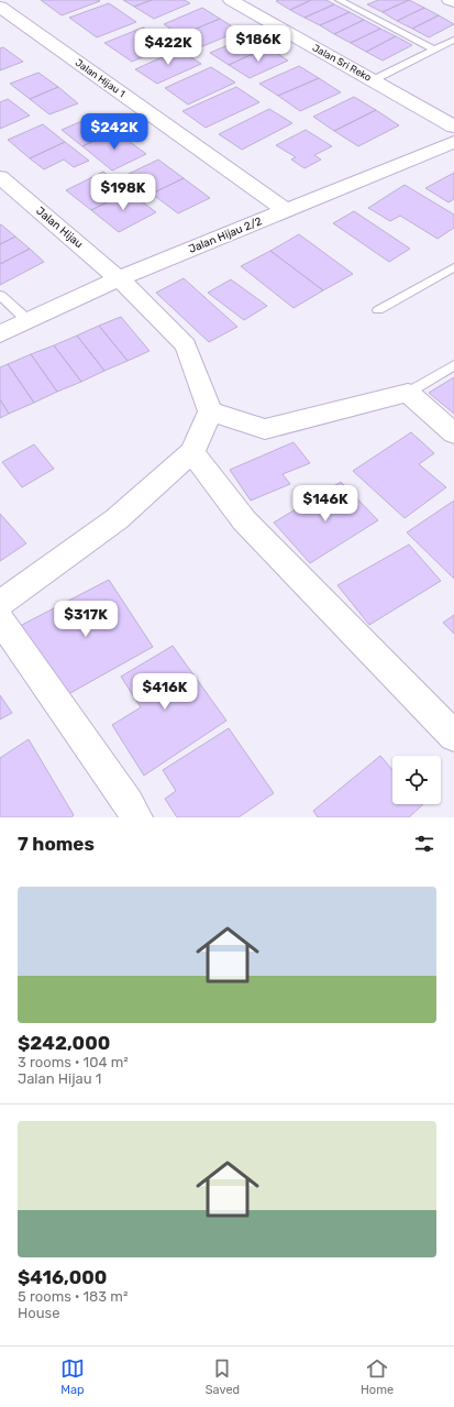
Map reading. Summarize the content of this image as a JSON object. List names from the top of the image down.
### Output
{
  "streets": {
    "street": [
      "Jalan Sri Reko",
      "Jalan Hijau 1",
      "Jalan Hijau",
      "Jalan Hijau 2/2"
    ]
  },
  "crossings": [
    ["Jalan Hijau 1", "Jalan Hijau 2/2"],
    ["Jalan Hijau", "Jalan Hijau 2/2"]
  ],
  "page": {
    "price": [
      "$186K",
      "$422K",
      "$242K",
      "$198K",
      "$146K",
      "$317K",
      "$416K"
    ],
    "heading": "7 homes",
    "list": [
      {
        "name": "$242,000",
        "note": "3 rooms · 104 m² · Jalan Hijau 1"
      },
      {
        "name": "$416,000",
        "note": "5 rooms · 183 m² · House"
      }
    ],
    "tabs": ["Map", "Saved", "Home"]
  }
}
